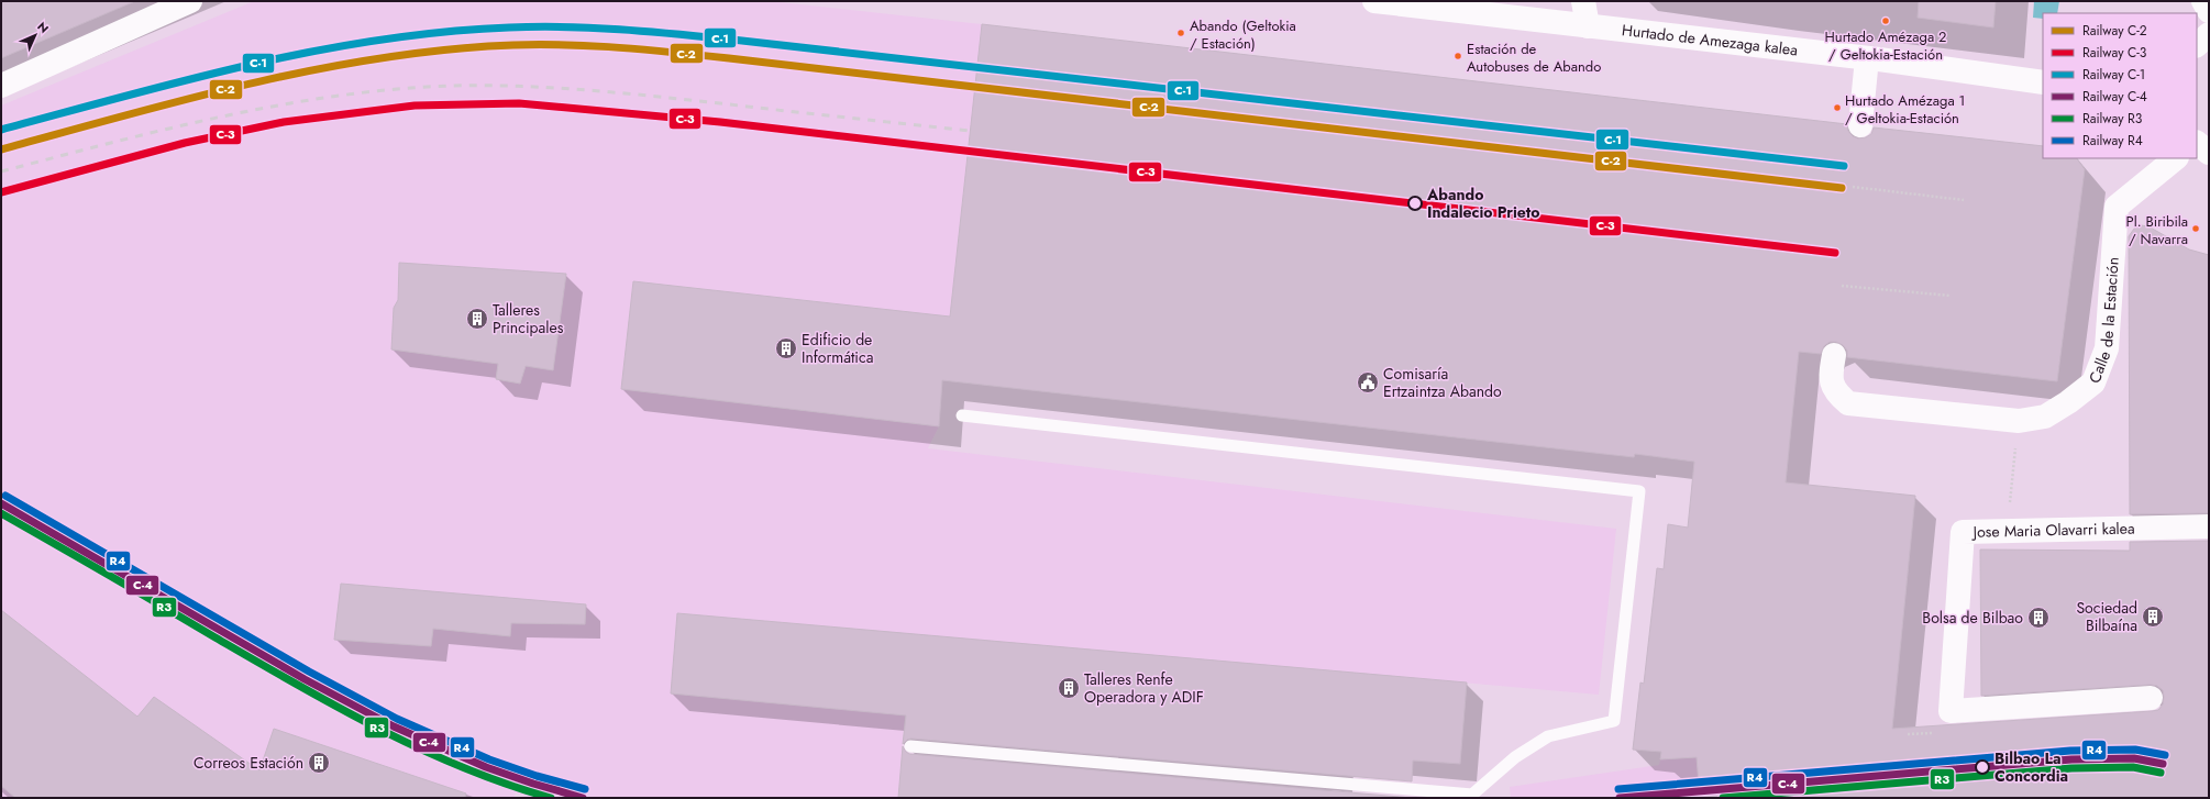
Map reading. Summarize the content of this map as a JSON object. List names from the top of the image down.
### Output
{
  "streets": {
    "street": ["Hurtado de Amezaga kalea", "Calle de la Estación", "Jose Maria Olavarri kalea"]
  },
  "places": {
    "other": [
      "Hurtado Amézaga 2 / Geltokia-Estación",
      "Abando (Geltokia / Estación)",
      "Estación de Autobuses de Abando",
      "Hurtado Amézaga 1 / Geltokia-Estación",
      "Abando Indalecio Prieto",
      "Pl. Biribila / Navarra",
      "Bilbao La Concordia"
    ],
    "building": [
      "Talleres Principales",
      "Edificio de Informática",
      "Sociedad Bilbaína",
      "Bolsa de Bilbao",
      "Talleres Renfe Operadora y ADIF",
      "Correos Estación"
    ],
    "public building": ["Comisaría Ertzaintza Abando"]
  },
  "lines": [
    "rail line C-1",
    "rail line C-2",
    "rail line C-3",
    "rail line R4",
    "rail line C-4",
    "rail line R3"
  ],
  "legend": [
    "Railway C-2",
    "Railway C-3",
    "Railway C-1",
    "Railway C-4",
    "Railway R3",
    "Railway R4"
  ],
  "north": "top right"
}
